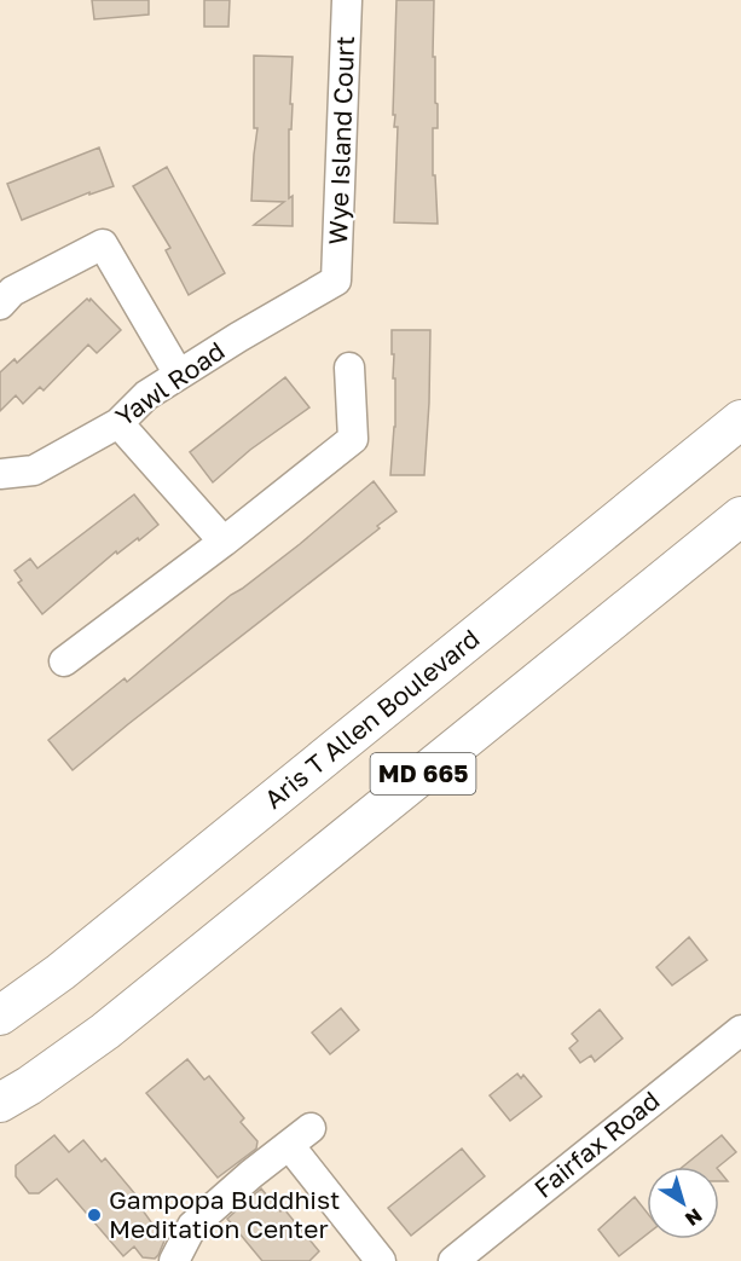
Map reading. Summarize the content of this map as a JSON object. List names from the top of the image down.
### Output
{
  "streets": {
    "main road": ["Aris T Allen Boulevard", "MD 665"],
    "street": ["Wye Island Court", "Yawl Road", "Fairfax Road"]
  },
  "crossings": [
    ["Wye Island Court", "Yawl Road"]
  ],
  "places": ["Gampopa Buddhist Meditation Center"],
  "north": "bottom right"
}
